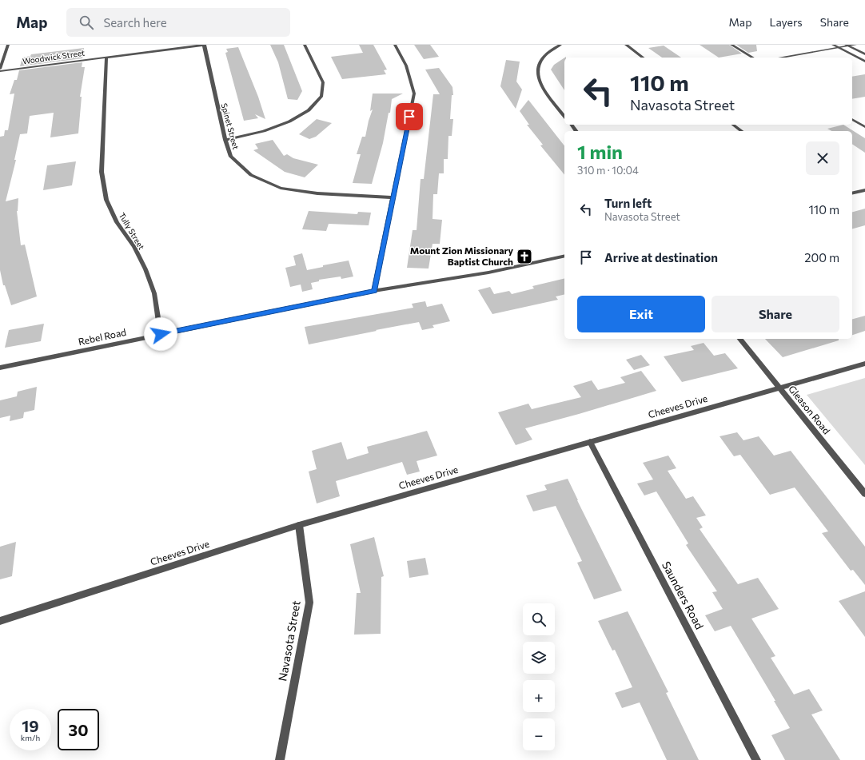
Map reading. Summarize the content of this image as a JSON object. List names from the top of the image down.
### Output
{
  "streets": {
    "street": [
      "Woodwick Street",
      "Spinet Street",
      "Tully Street",
      "Rebel Road",
      "Cheeves Drive",
      "Gleason Road",
      "Saunders Road",
      "Navasota Street"
    ]
  },
  "crossings": [
    ["Woodwick Street", "Spinet Street"],
    ["Woodwick Street", "Tully Street"],
    ["Tully Street", "Rebel Road"],
    ["Cheeves Drive", "Gleason Road"],
    ["Cheeves Drive", "Saunders Road"],
    ["Cheeves Drive", "Navasota Street"]
  ],
  "places": {
    "church": ["Mount Zion Missionary Baptist Church"]
  },
  "page": {
    "header": "Map",
    "search": "Search here",
    "nav": ["Map", "Layers", "Share"],
    "turn": ["110 m", "Navasota Street"],
    "heading": ["1 min", "310 m · 10:04"],
    "list": [
      {
        "name": "Turn left",
        "note": "Navasota Street",
        "value": "110 m"
      },
      {
        "name": "Arrive at destination",
        "value": "200 m"
      }
    ],
    "buttons": ["Exit", "Share"],
    "map_buttons": ["+", "−"],
    "speed": "19 km/h",
    "limit": "30"
  }
}
